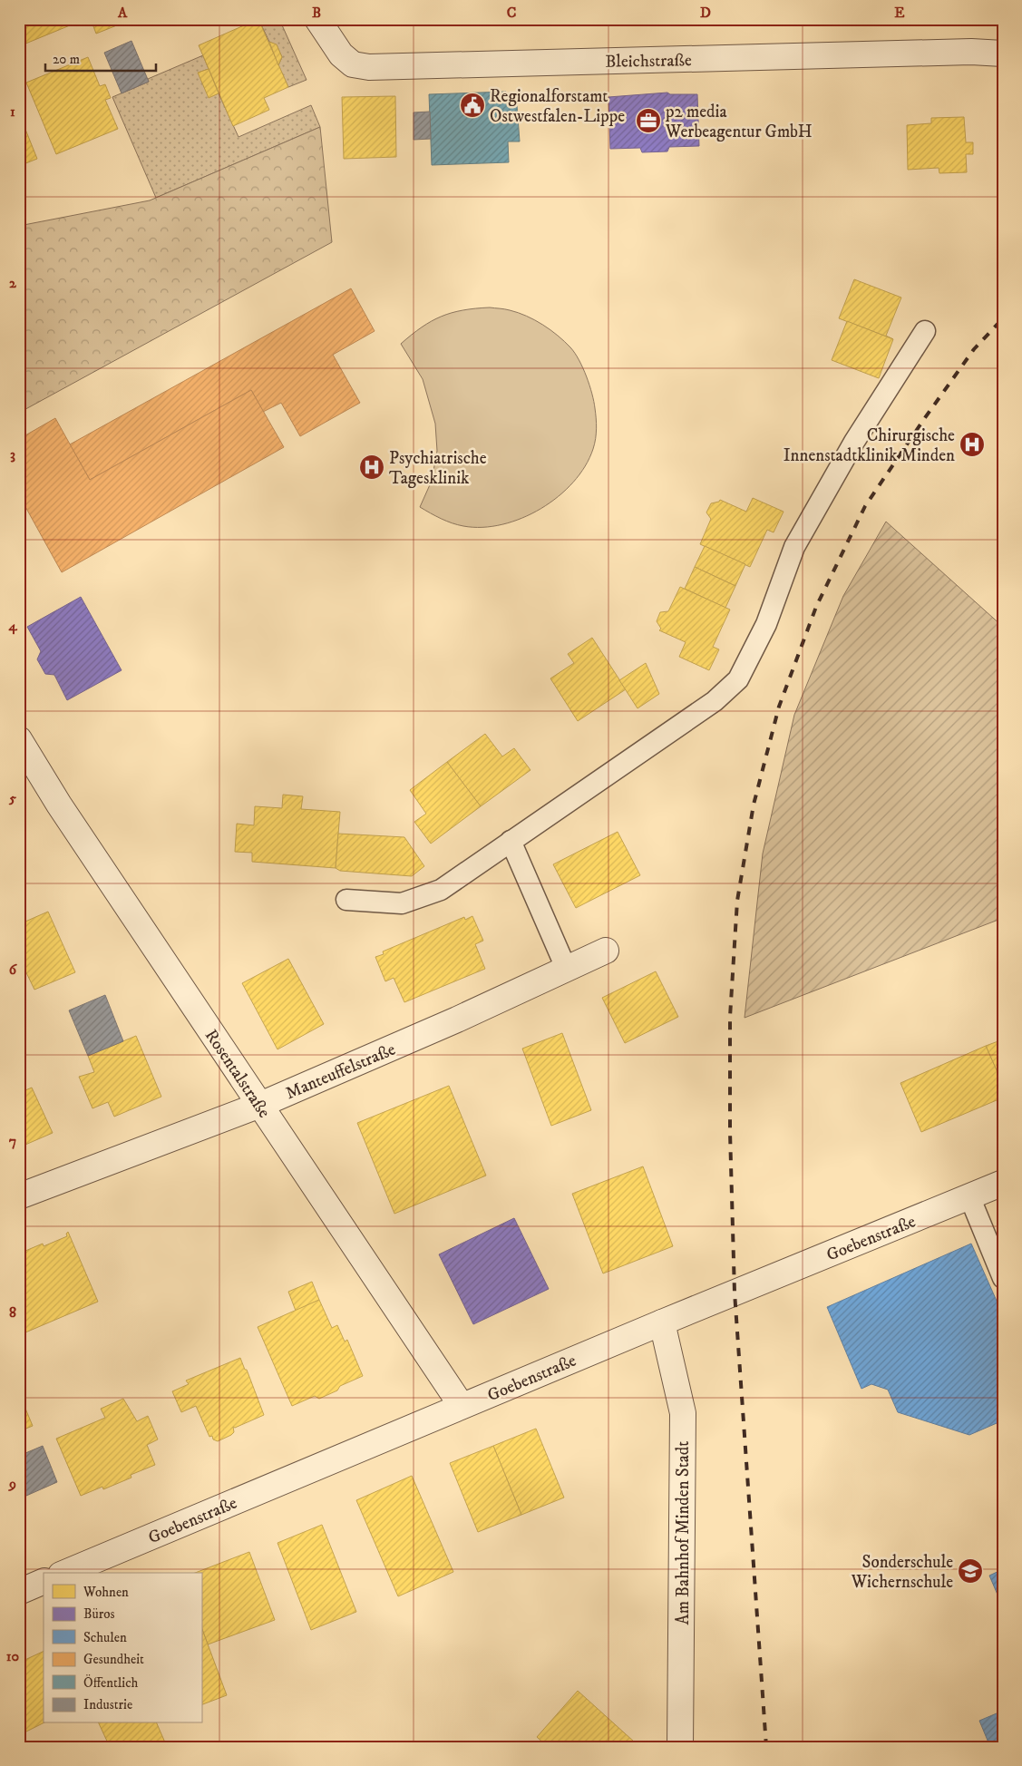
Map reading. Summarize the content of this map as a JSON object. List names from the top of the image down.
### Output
{
  "streets": {
    "street": [
      "Bleichstraße",
      "Manteuffelstraße",
      "Rosentalstraße",
      "Goebenstraße",
      "Am Bahnhof Minden Stadt"
    ]
  },
  "crossings": [
    ["Manteuffelstraße", "Rosentalstraße"],
    ["Rosentalstraße", "Goebenstraße"],
    ["Goebenstraße", "Am Bahnhof Minden Stadt"]
  ],
  "places": {
    "public building": ["Regionalforstamt Ostwestfalen-Lippe"],
    "office": ["p2 media Werbeagentur GmbH"],
    "hospital": ["Chirurgische Innenstadtklinik Minden", "Psychiatrische Tagesklinik"],
    "school or university": ["Sonderschule Wichernschule"]
  },
  "legend": [
    "Wohnen",
    "Büros",
    "Schulen",
    "Gesundheit",
    "Öffentlich",
    "Industrie"
  ],
  "scale_bar": "20 m",
  "grid": {
    "columns": [
      "A",
      "B",
      "C",
      "D",
      "E"
    ],
    "rows": [
      "1",
      "2",
      "3",
      "4",
      "5",
      "6",
      "7",
      "8",
      "9",
      "10"
    ]
  }
}
